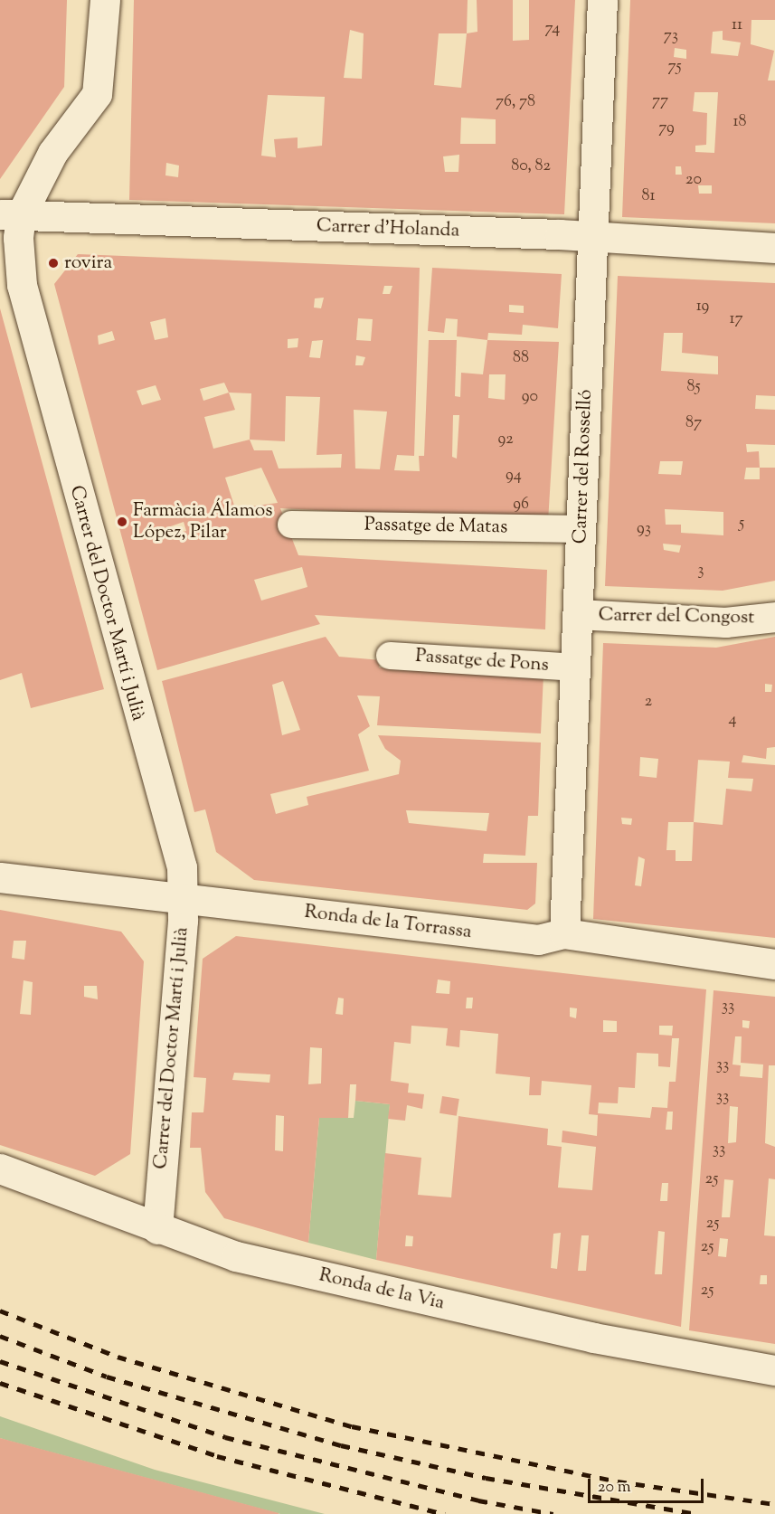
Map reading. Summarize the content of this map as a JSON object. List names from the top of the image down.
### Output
{
  "streets": {
    "street": [
      "Carrer d'Holanda",
      "Carrer del Rosselló",
      "Passatge de Matas",
      "Carrer del Doctor Martí i Julià",
      "Carrer del Congost",
      "Passatge de Pons",
      "Ronda de la Torrassa",
      "Ronda de la Via"
    ]
  },
  "crossings": [
    ["Carrer d'Holanda", "Carrer del Rosselló"],
    ["Carrer d'Holanda", "Carrer del Doctor Martí i Julià"],
    ["Carrer del Rosselló", "Passatge de Matas"],
    ["Carrer del Rosselló", "Carrer del Congost"],
    ["Carrer del Rosselló", "Passatge de Pons"],
    ["Carrer del Rosselló", "Ronda de la Torrassa"],
    ["Carrer del Doctor Martí i Julià", "Ronda de la Torrassa"],
    ["Carrer del Doctor Martí i Julià", "Ronda de la Via"]
  ],
  "places": ["rovira", "Farmàcia Álamos López, Pilar"],
  "house_numbers": [
    "11",
    "74",
    "73",
    "75",
    "77",
    "76, 78",
    "18",
    "79",
    "80, 82",
    "20",
    "81",
    "19",
    "17",
    "88",
    "85",
    "90",
    "87",
    "92",
    "94",
    "96",
    "5",
    "93",
    "3",
    "2",
    "4",
    "33",
    "33",
    "33",
    "33",
    "25",
    "25",
    "25",
    "25"
  ],
  "scale_bar": "20 m"
}
